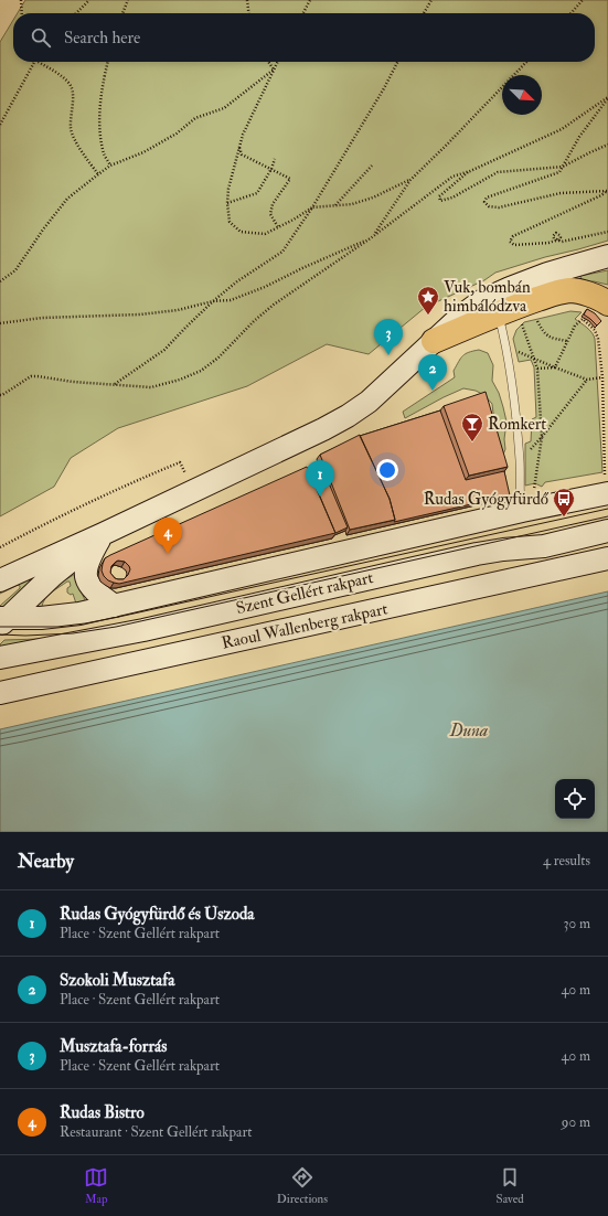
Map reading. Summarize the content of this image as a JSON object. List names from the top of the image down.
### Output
{
  "streets": {
    "main road": ["Szent Gellért rakpart", "Raoul Wallenberg rakpart"]
  },
  "water": ["Duna"],
  "places": {
    "place": ["Vuk, bombán himbálódzva"],
    "bar": ["Romkert"],
    "bus stop": ["Rudas Gyógyfürdő"]
  },
  "north": "bottom right",
  "page": {
    "search": "Search here",
    "pins": [
      "3",
      "2",
      "1",
      "4"
    ],
    "heading": ["Nearby", "4 results"],
    "list": [
      {
        "mark": "1",
        "name": "Rudas Gyógyfürdő és Uszoda",
        "note": "Place · Szent Gellért rakpart",
        "value": "30 m"
      },
      {
        "mark": "2",
        "name": "Szokoli Musztafa",
        "note": "Place · Szent Gellért rakpart",
        "value": "40 m"
      },
      {
        "mark": "3",
        "name": "Musztafa-forrás",
        "note": "Place · Szent Gellért rakpart",
        "value": "40 m"
      },
      {
        "mark": "4",
        "name": "Rudas Bistro",
        "note": "Restaurant · Szent Gellért rakpart",
        "value": "90 m"
      }
    ],
    "nav": ["Map", "Directions", "Saved"]
  }
}
